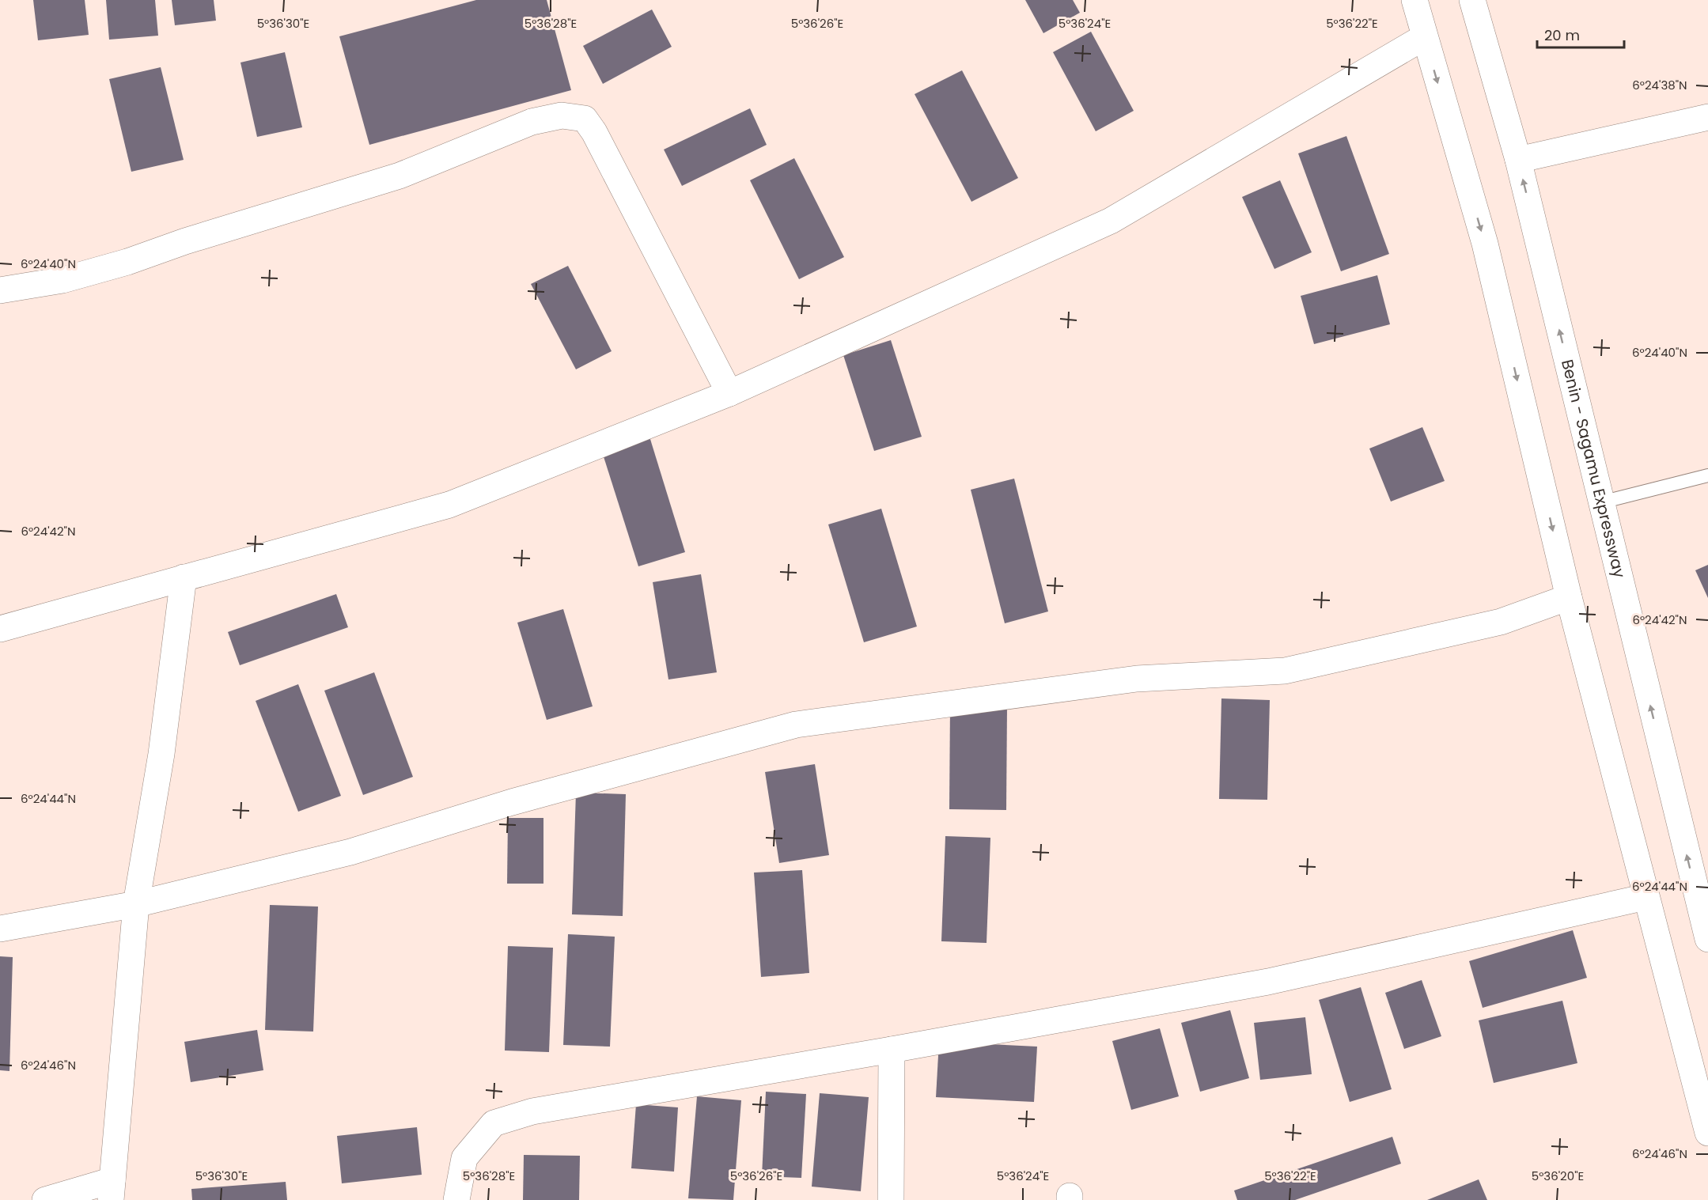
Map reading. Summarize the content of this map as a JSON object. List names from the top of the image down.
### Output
{
  "streets": {
    "main road": ["Benin - Sagamu Expressway"]
  },
  "scale_bar": "20 m",
  "coordinates": [
    "5°36'30\"E",
    "5°36'28\"E",
    "5°36'26\"E",
    "5°36'24\"E",
    "5°36'22\"E",
    "6°24'38\"N",
    "6°24'40\"N",
    "6°24'42\"N",
    "6°24'44\"N",
    "6°24'46\"N",
    "5°36'20\"E"
  ]
}
